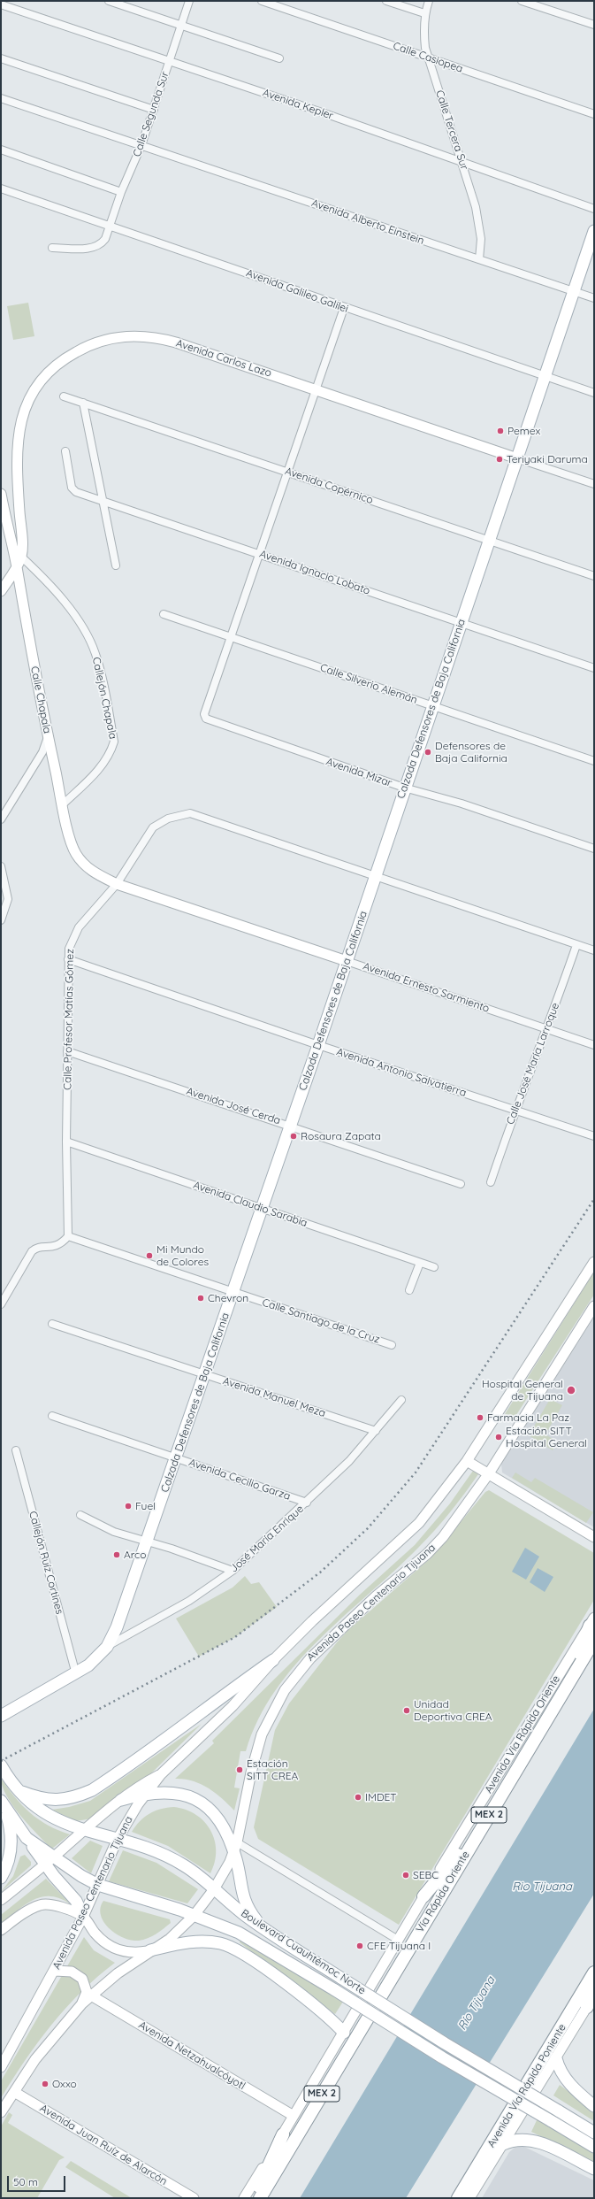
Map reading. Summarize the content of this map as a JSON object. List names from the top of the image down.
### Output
{
  "streets": {
    "highway": ["MEX 2", "Vía Rápida Oriente", "Avenida Vía Rápida Poniente"],
    "main road": [
      "Avenida Carlos Lazo",
      "Calle Chapala",
      "Calzada Defensores de Baja California",
      "Avenida Ernesto Sarmiento",
      "Avenida Paseo Centenario Tijuana",
      "Avenida Vía Rápida Oriente",
      "Boulevard Cuauhtémoc Norte",
      "Avenida Netzahualcóyotl",
      "Avenida Juan Ruíz de Alarcón"
    ],
    "street": [
      "Calle Casiopea",
      "Avenida Kepler",
      "Calle Segunda Sur",
      "Calle Tercera Sur",
      "Avenida Alberto Einstein",
      "Avenida Galileo Galilei",
      "Avenida Copérnico",
      "Avenida Ignacio Lobato",
      "Calle Silverio Alemán",
      "Callejón Chapala",
      "Avenida Mizar",
      "Calle Profesor Matías Gómez",
      "Calle José María Larroque",
      "Avenida Antonio Salvatierra",
      "Avenida José Cerda",
      "Avenida Claudio Sarabia",
      "Calle Santiago de la Cruz",
      "Avenida Manuel Meza",
      "Avenida Cecilio Garza",
      "José María Enrique",
      "Callejón Ruíz Cortines"
    ]
  },
  "crossings": [
    ["Calle Casiopea", "Calle Tercera Sur"],
    ["Avenida Kepler", "Calle Segunda Sur"],
    ["Avenida Kepler", "Calle Tercera Sur"],
    ["Calle Segunda Sur", "Avenida Alberto Einstein"],
    ["Calle Segunda Sur", "Avenida Galileo Galilei"],
    ["Calle Tercera Sur", "Avenida Alberto Einstein"],
    ["Avenida Alberto Einstein", "Calzada Defensores de Baja California"],
    ["Avenida Galileo Galilei", "Calzada Defensores de Baja California"],
    ["Avenida Carlos Lazo", "Callejón Chapala"],
    ["Avenida Carlos Lazo", "Calle Chapala"],
    ["Avenida Carlos Lazo", "Calzada Defensores de Baja California"],
    ["Avenida Copérnico", "Calzada Defensores de Baja California"],
    ["Avenida Ignacio Lobato", "Calzada Defensores de Baja California"],
    ["Calle Silverio Alemán", "Calzada Defensores de Baja California"],
    ["Calle Silverio Alemán", "Avenida Mizar"],
    ["Callejón Chapala", "Calle Chapala"],
    ["Calle Chapala", "Avenida Ernesto Sarmiento"],
    ["Calle Chapala", "Calle Profesor Matías Gómez"],
    ["Calzada Defensores de Baja California", "Avenida Mizar"],
    ["Calzada Defensores de Baja California", "Avenida Ernesto Sarmiento"],
    ["Calzada Defensores de Baja California", "Calle Profesor Matías Gómez"],
    ["Calzada Defensores de Baja California", "Avenida Antonio Salvatierra"],
    ["Calzada Defensores de Baja California", "Avenida José Cerda"],
    ["Calzada Defensores de Baja California", "Avenida Claudio Sarabia"],
    ["Calzada Defensores de Baja California", "Calle Santiago de la Cruz"],
    ["Calzada Defensores de Baja California", "Avenida Manuel Meza"],
    ["Calzada Defensores de Baja California", "Avenida Cecilio Garza"],
    ["Calzada Defensores de Baja California", "José María Enrique"],
    ["Calzada Defensores de Baja California", "Callejón Ruíz Cortines"],
    ["Avenida Ernesto Sarmiento", "Calle Profesor Matías Gómez"],
    ["Avenida Ernesto Sarmiento", "Calle José María Larroque"],
    ["Calle Profesor Matías Gómez", "Avenida Antonio Salvatierra"],
    ["Calle Profesor Matías Gómez", "Avenida José Cerda"],
    ["Calle Profesor Matías Gómez", "Avenida Claudio Sarabia"],
    ["Calle Profesor Matías Gómez", "Calle Santiago de la Cruz"],
    ["Calle José María Larroque", "Avenida Antonio Salvatierra"],
    ["Avenida Manuel Meza", "José María Enrique"],
    ["Avenida Cecilio Garza", "José María Enrique"],
    ["Avenida Paseo Centenario Tijuana", "Boulevard Cuauhtémoc Norte"],
    ["Avenida Paseo Centenario Tijuana", "Avenida Netzahualcóyotl"],
    ["Avenida Paseo Centenario Tijuana", "Avenida Juan Ruíz de Alarcón"],
    ["Avenida Vía Rápida Oriente", "Avenida Netzahualcóyotl"]
  ],
  "water": ["Rio Tijuana", "Río Tijuana"],
  "places": [
    "Pemex",
    "Teriyaki Daruma",
    "Defensores de Baja California",
    "Rosaura Zapata",
    "Mi Mundo de Colores",
    "Chevron",
    "Hospital General de Tijuana",
    "Farmacia La Paz",
    "Estación SITT Hospital General",
    "Fuel",
    "Arco",
    "Unidad Deportiva CREA",
    "Estación SITT CREA",
    "IMDET",
    "SEBC",
    "CFE Tijuana I",
    "Oxxo"
  ],
  "scale_bar": "50 m"
}
